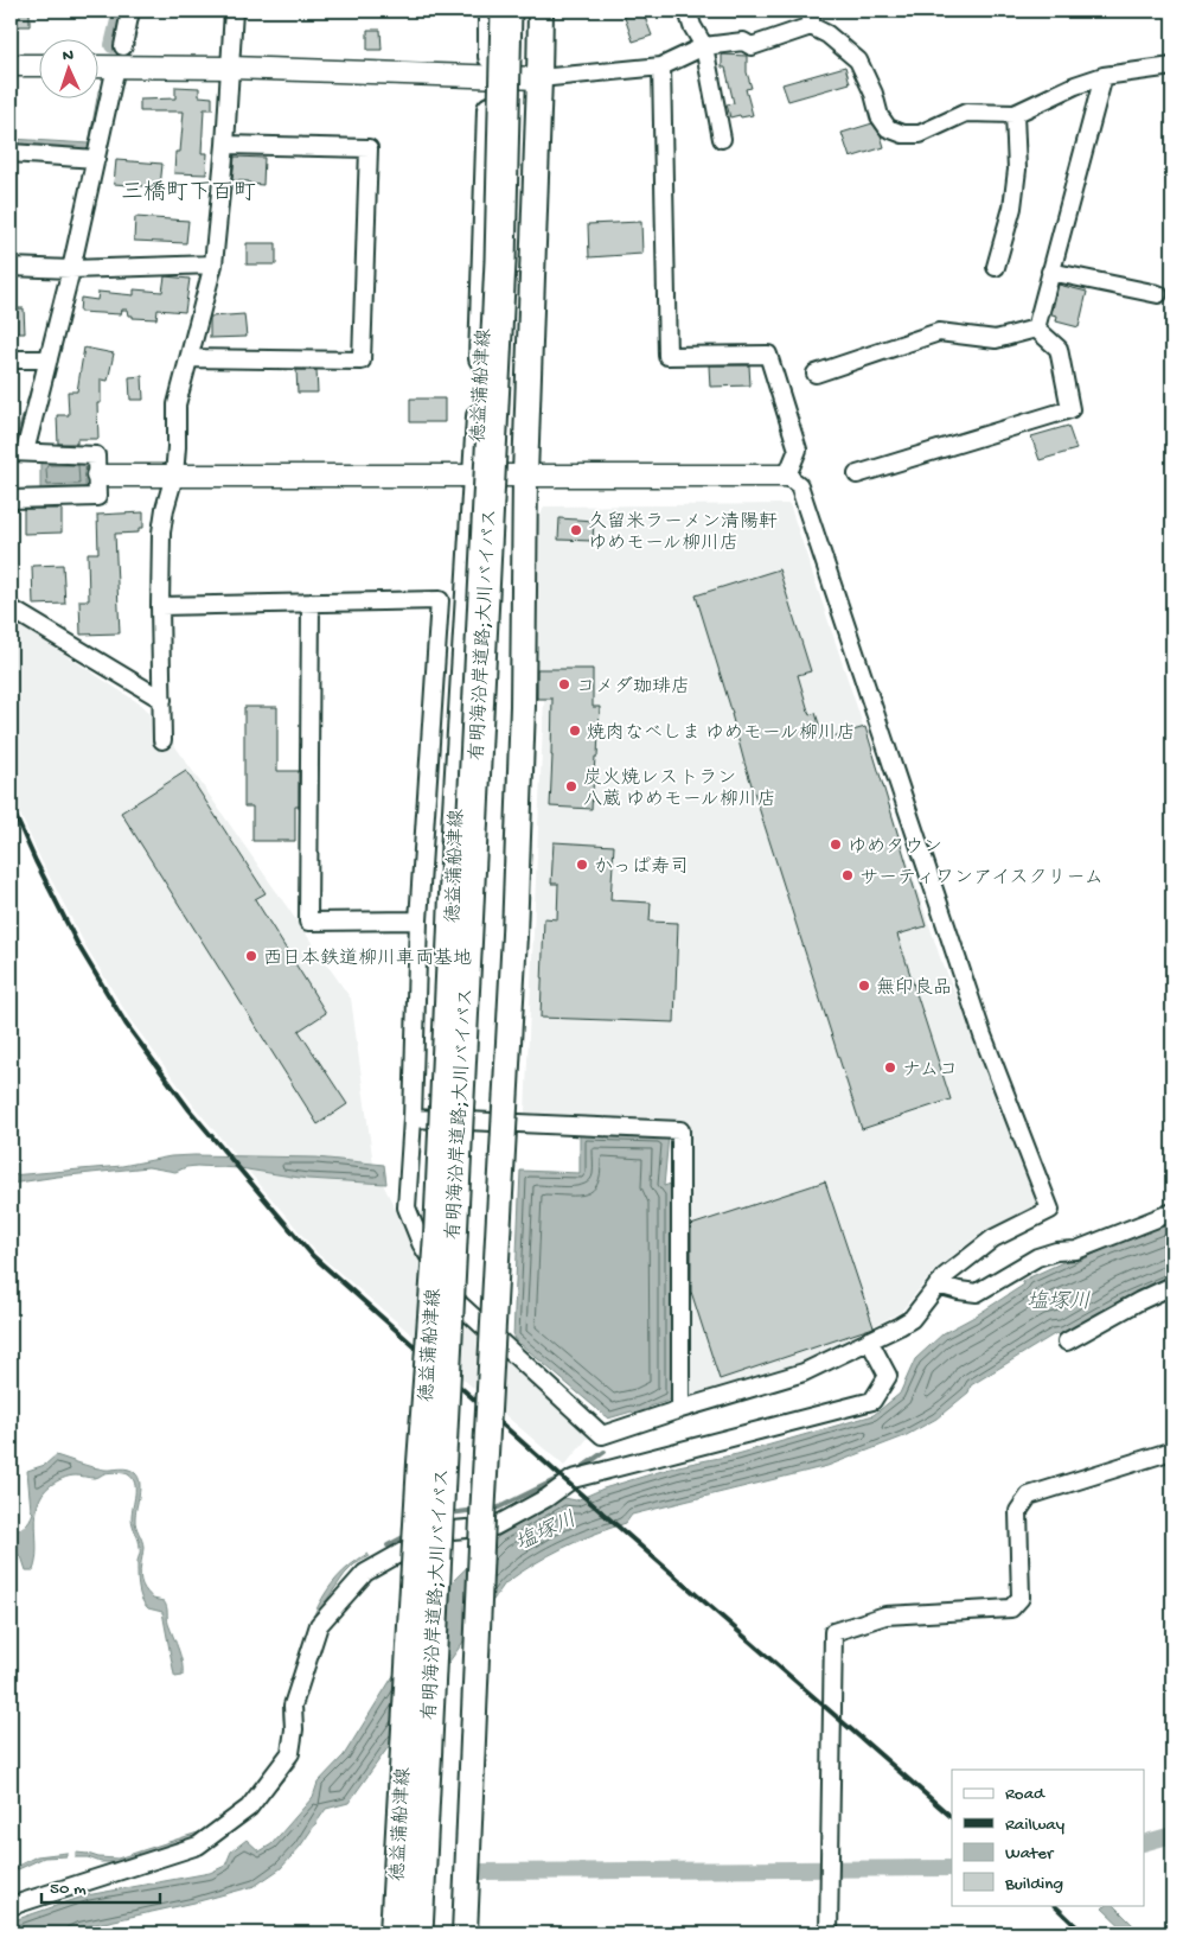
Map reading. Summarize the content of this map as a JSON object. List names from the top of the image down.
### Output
{
  "streets": {
    "highway": ["有明海沿岸道路;大川バイパス"],
    "main road": ["徳益蒲船津線"]
  },
  "districts": ["三橋町下百町"],
  "water": ["塩塚川"],
  "places": [
    "久留米ラーメン清陽軒 ゆめモール柳川店",
    "コメダ珈琲店",
    "焼肉なべしま ゆめモール柳川店",
    "炭火焼レストラン 八蔵 ゆめモール柳川店",
    "ゆめタウン",
    "かっぱ寿司",
    "サーティワンアイスクリーム",
    "西日本鉄道柳川車両基地",
    "無印良品",
    "ナムコ"
  ],
  "legend": [
    "Road",
    "Railway",
    "Water",
    "Building"
  ],
  "scale_bar": "50 m",
  "north": "top"
}
